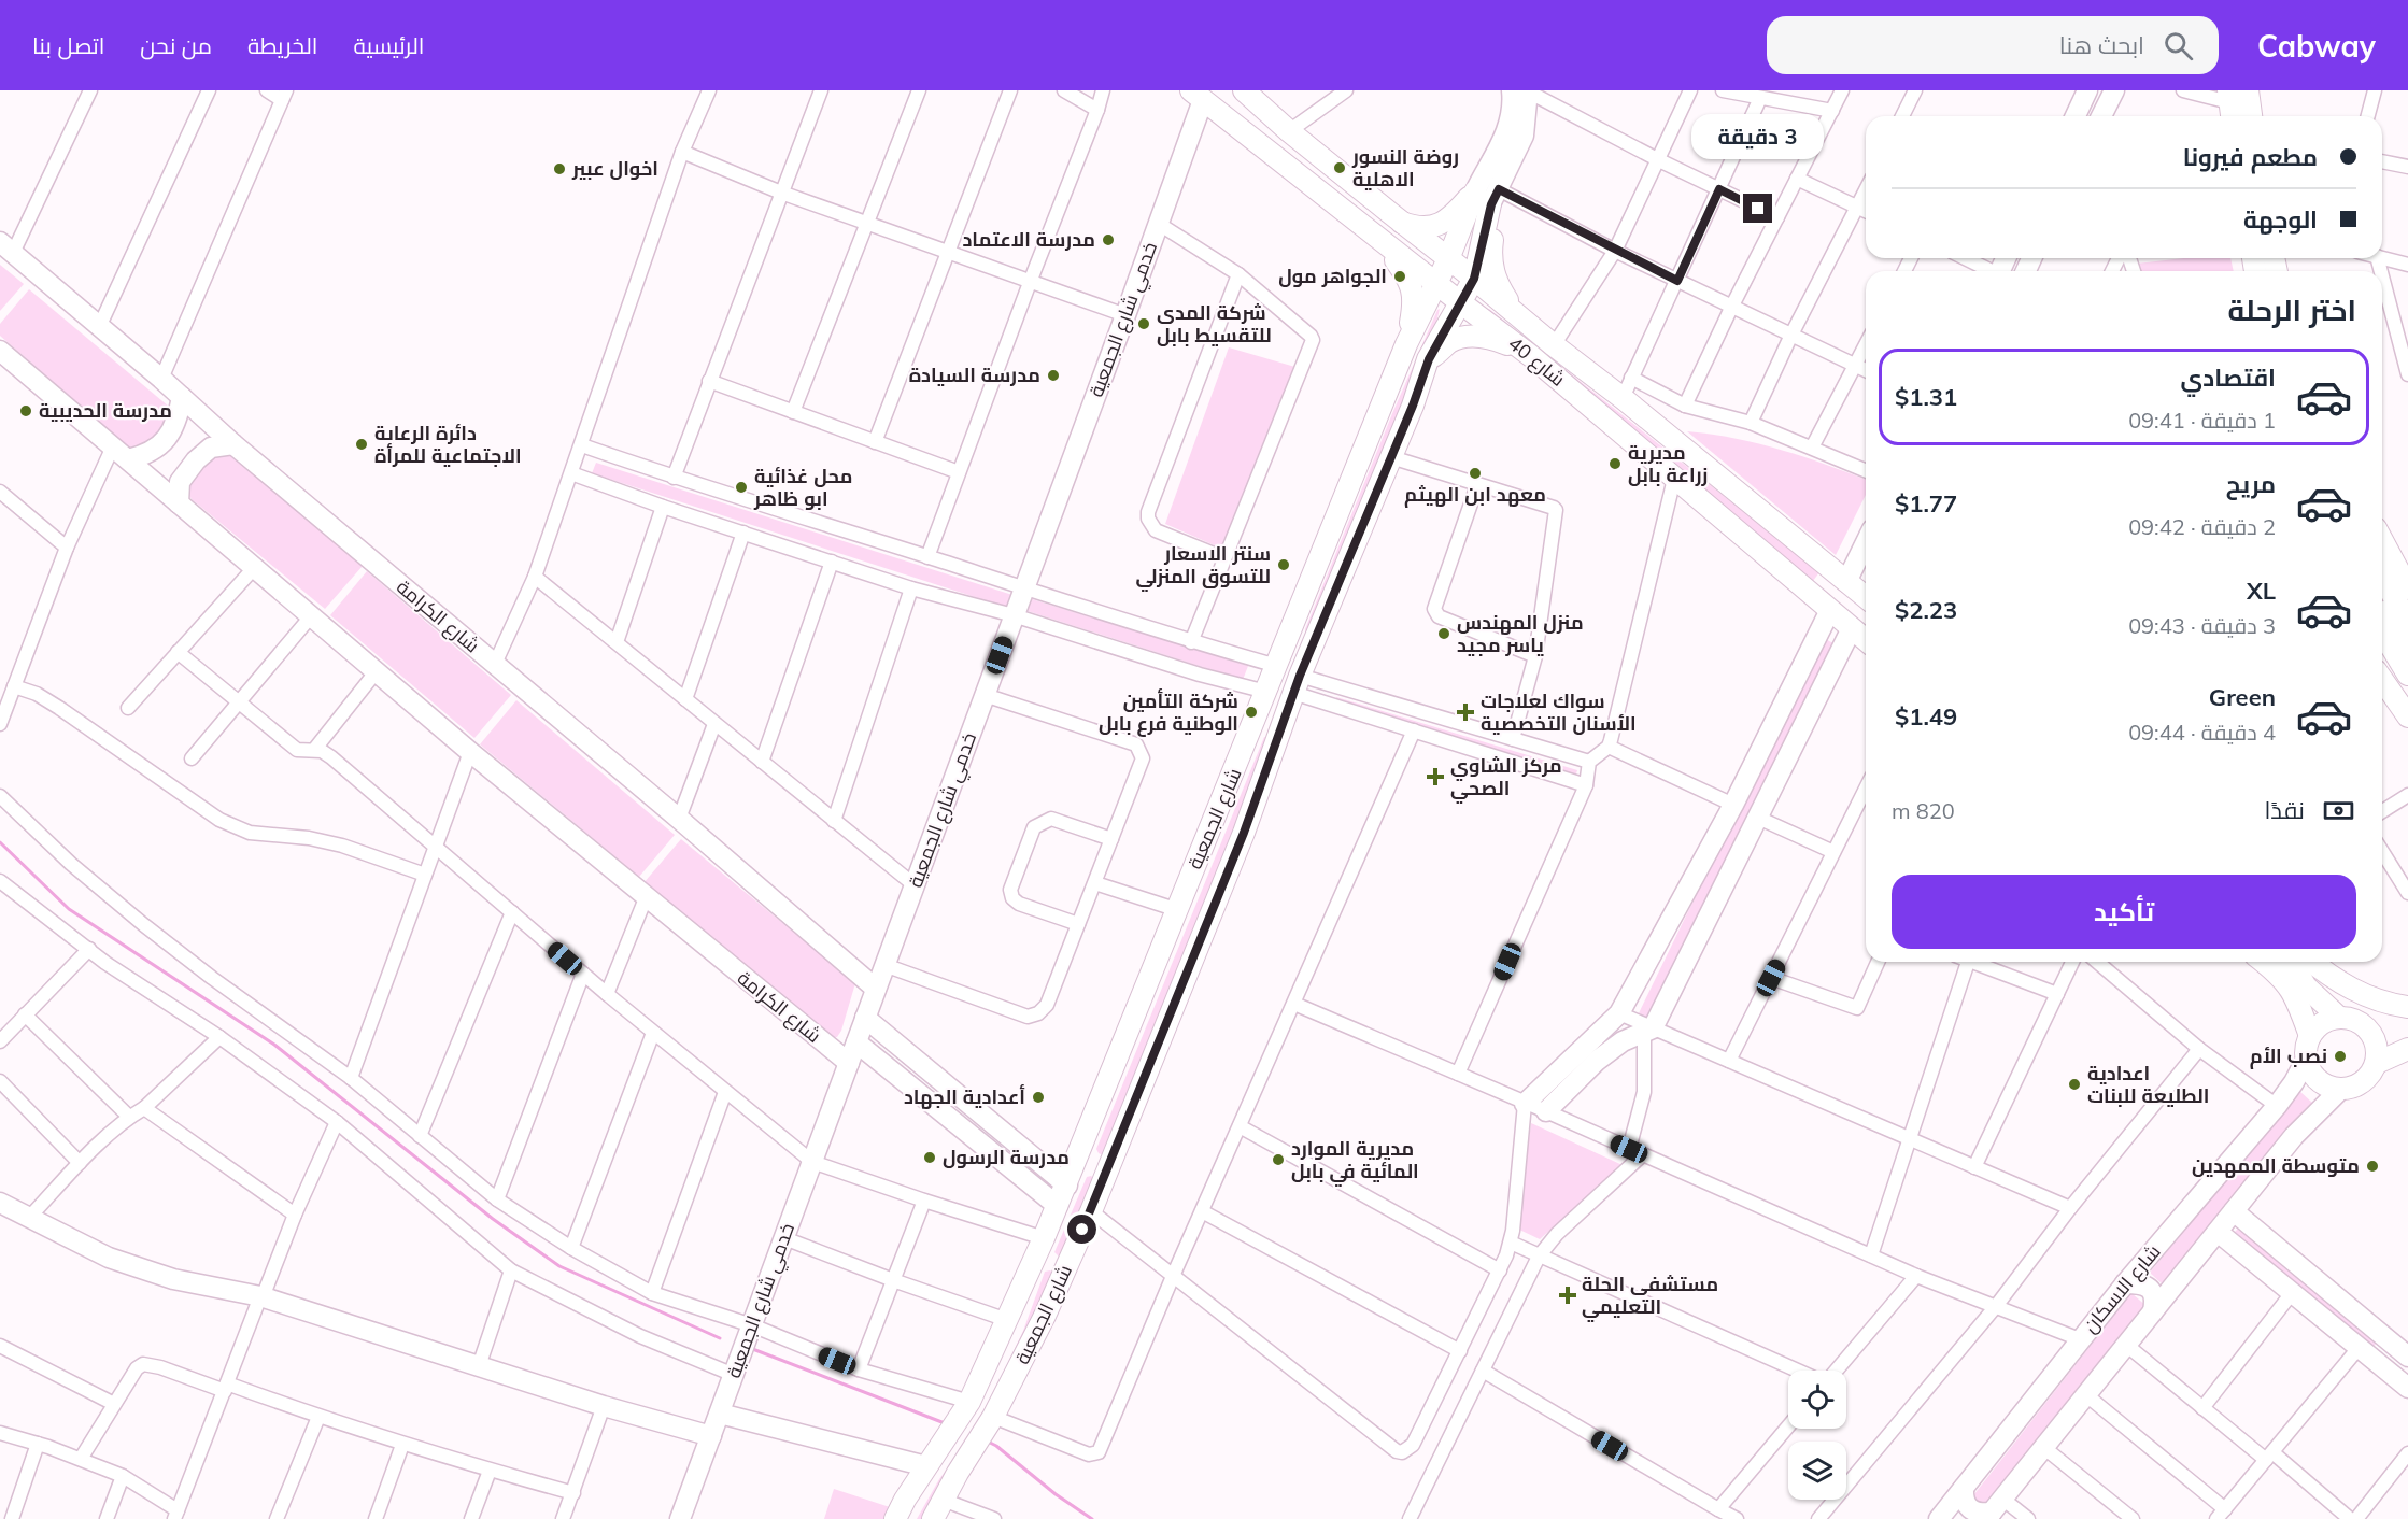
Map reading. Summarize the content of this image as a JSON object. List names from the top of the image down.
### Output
{
  "streets": {
    "main road": ["شارع 40", "شارع الجمعية"],
    "street": ["خدمي شارع الجمعية", "شارع الكرامة", "شارع الاسكان"]
  },
  "crossings": [
    ["خدمي شارع الجمعية", "شارع 40"],
    ["خدمي شارع الجمعية", "شارع الكرامة"],
    ["شارع 40", "شارع الجمعية"]
  ],
  "places": {
    "other": [
      "روضة النسور الاهلية",
      "اخوال عبير",
      "مدرسة الاعتماد",
      "الجواهر مول",
      "شركة المدى للتقسيط بابل",
      "مدرسة السيادة",
      "مدرسة الحديبية",
      "دائرة الرعاية الاجتماعية للمرأة",
      "مديرية زراعة بابل",
      "معهد ابن الهيثم",
      "محل غذائية ابو ظاهر",
      "سنتر الاسعار للتسوق المنزلي",
      "منزل المهندس ياسر مجيد",
      "شركة التأمين الوطنية فرع بابل",
      "نصب الأم",
      "اعدادية الطليعة للبنات",
      "أعدادية الجهاد",
      "مدرسة الرسول",
      "مديرية الموارد المائية في بابل",
      "متوسطة الممهدين"
    ],
    "health": ["سواك لعلاجات الأسنان التخصصية", "مركز الشاوي الصحي", "مستشفى الحلة التعليمي"]
  },
  "page": {
    "header": "Cabway",
    "search": "ابحث هنا",
    "nav": [
      "الرئيسية",
      "الخريطة",
      "من نحن",
      "اتصل بنا"
    ],
    "bubble": "3 دقيقة",
    "banner": ["مطعم فيرونا", "الوجهة"],
    "heading": "اختر الرحلة",
    "list": [
      {
        "name": "اقتصادي",
        "note": "1 دقيقة · 09:41",
        "value": "$1.31"
      },
      {
        "name": "مريح",
        "note": "2 دقيقة · 09:42",
        "value": "$1.77"
      },
      {
        "name": "XL",
        "note": "3 دقيقة · 09:43",
        "value": "$2.23"
      },
      {
        "name": "Green",
        "note": "4 دقيقة · 09:44",
        "value": "$1.49"
      }
    ],
    "pay": ["نقدًا", "820 m"],
    "buttons": "تأكيد"
  }
}
